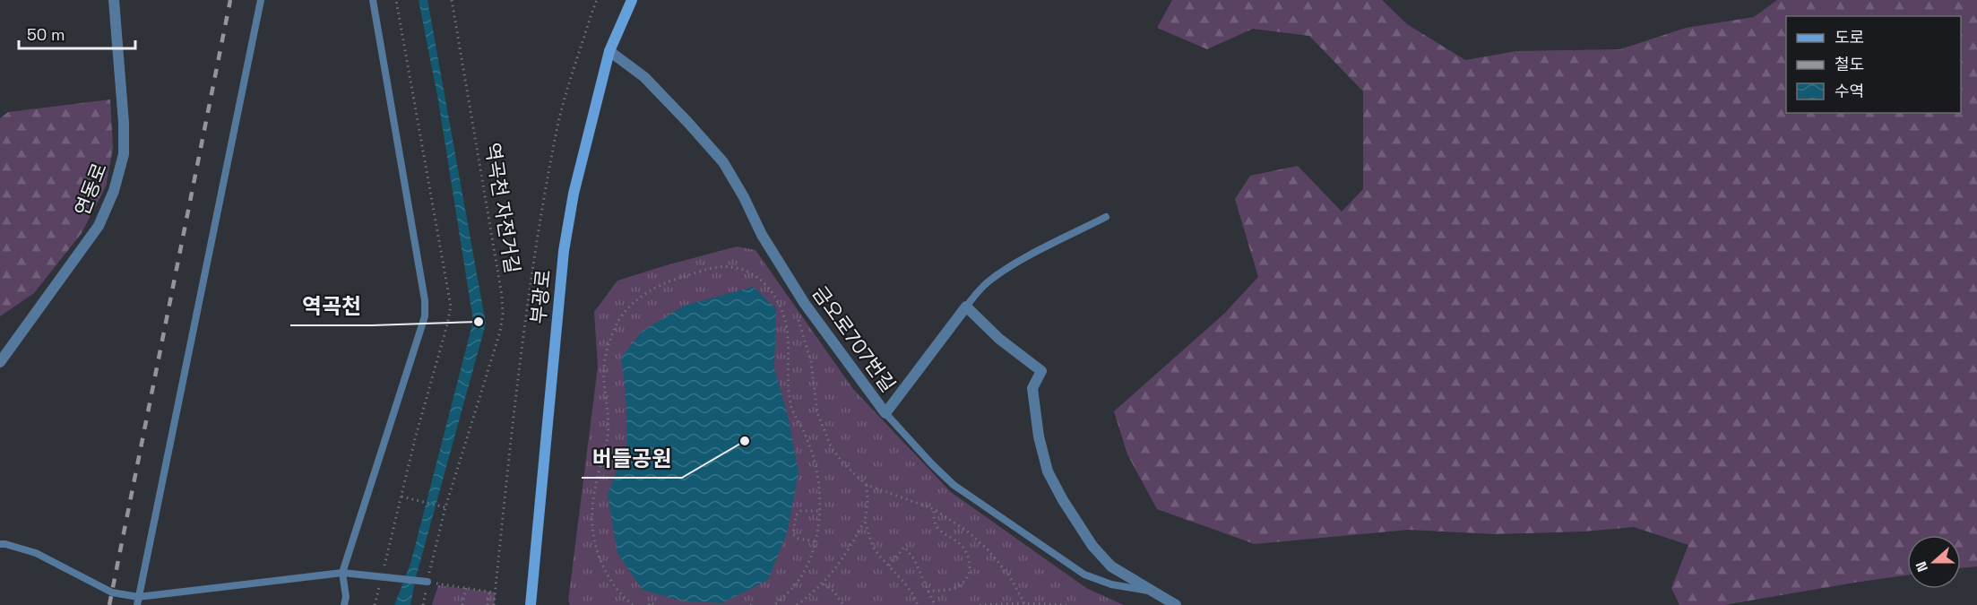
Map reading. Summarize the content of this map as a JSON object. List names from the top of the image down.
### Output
{
  "streets": {
    "main road": ["부광로"],
    "street": ["연동로", "금오로707번길"],
    "path": ["역곡천 자전거길"]
  },
  "crossings": [
    ["부광로", "금오로707번길"]
  ],
  "places": ["역곡천", "버들공원"],
  "legend": ["도로", "철도", "수역"],
  "scale_bar": "50 m",
  "north": "left"
}
